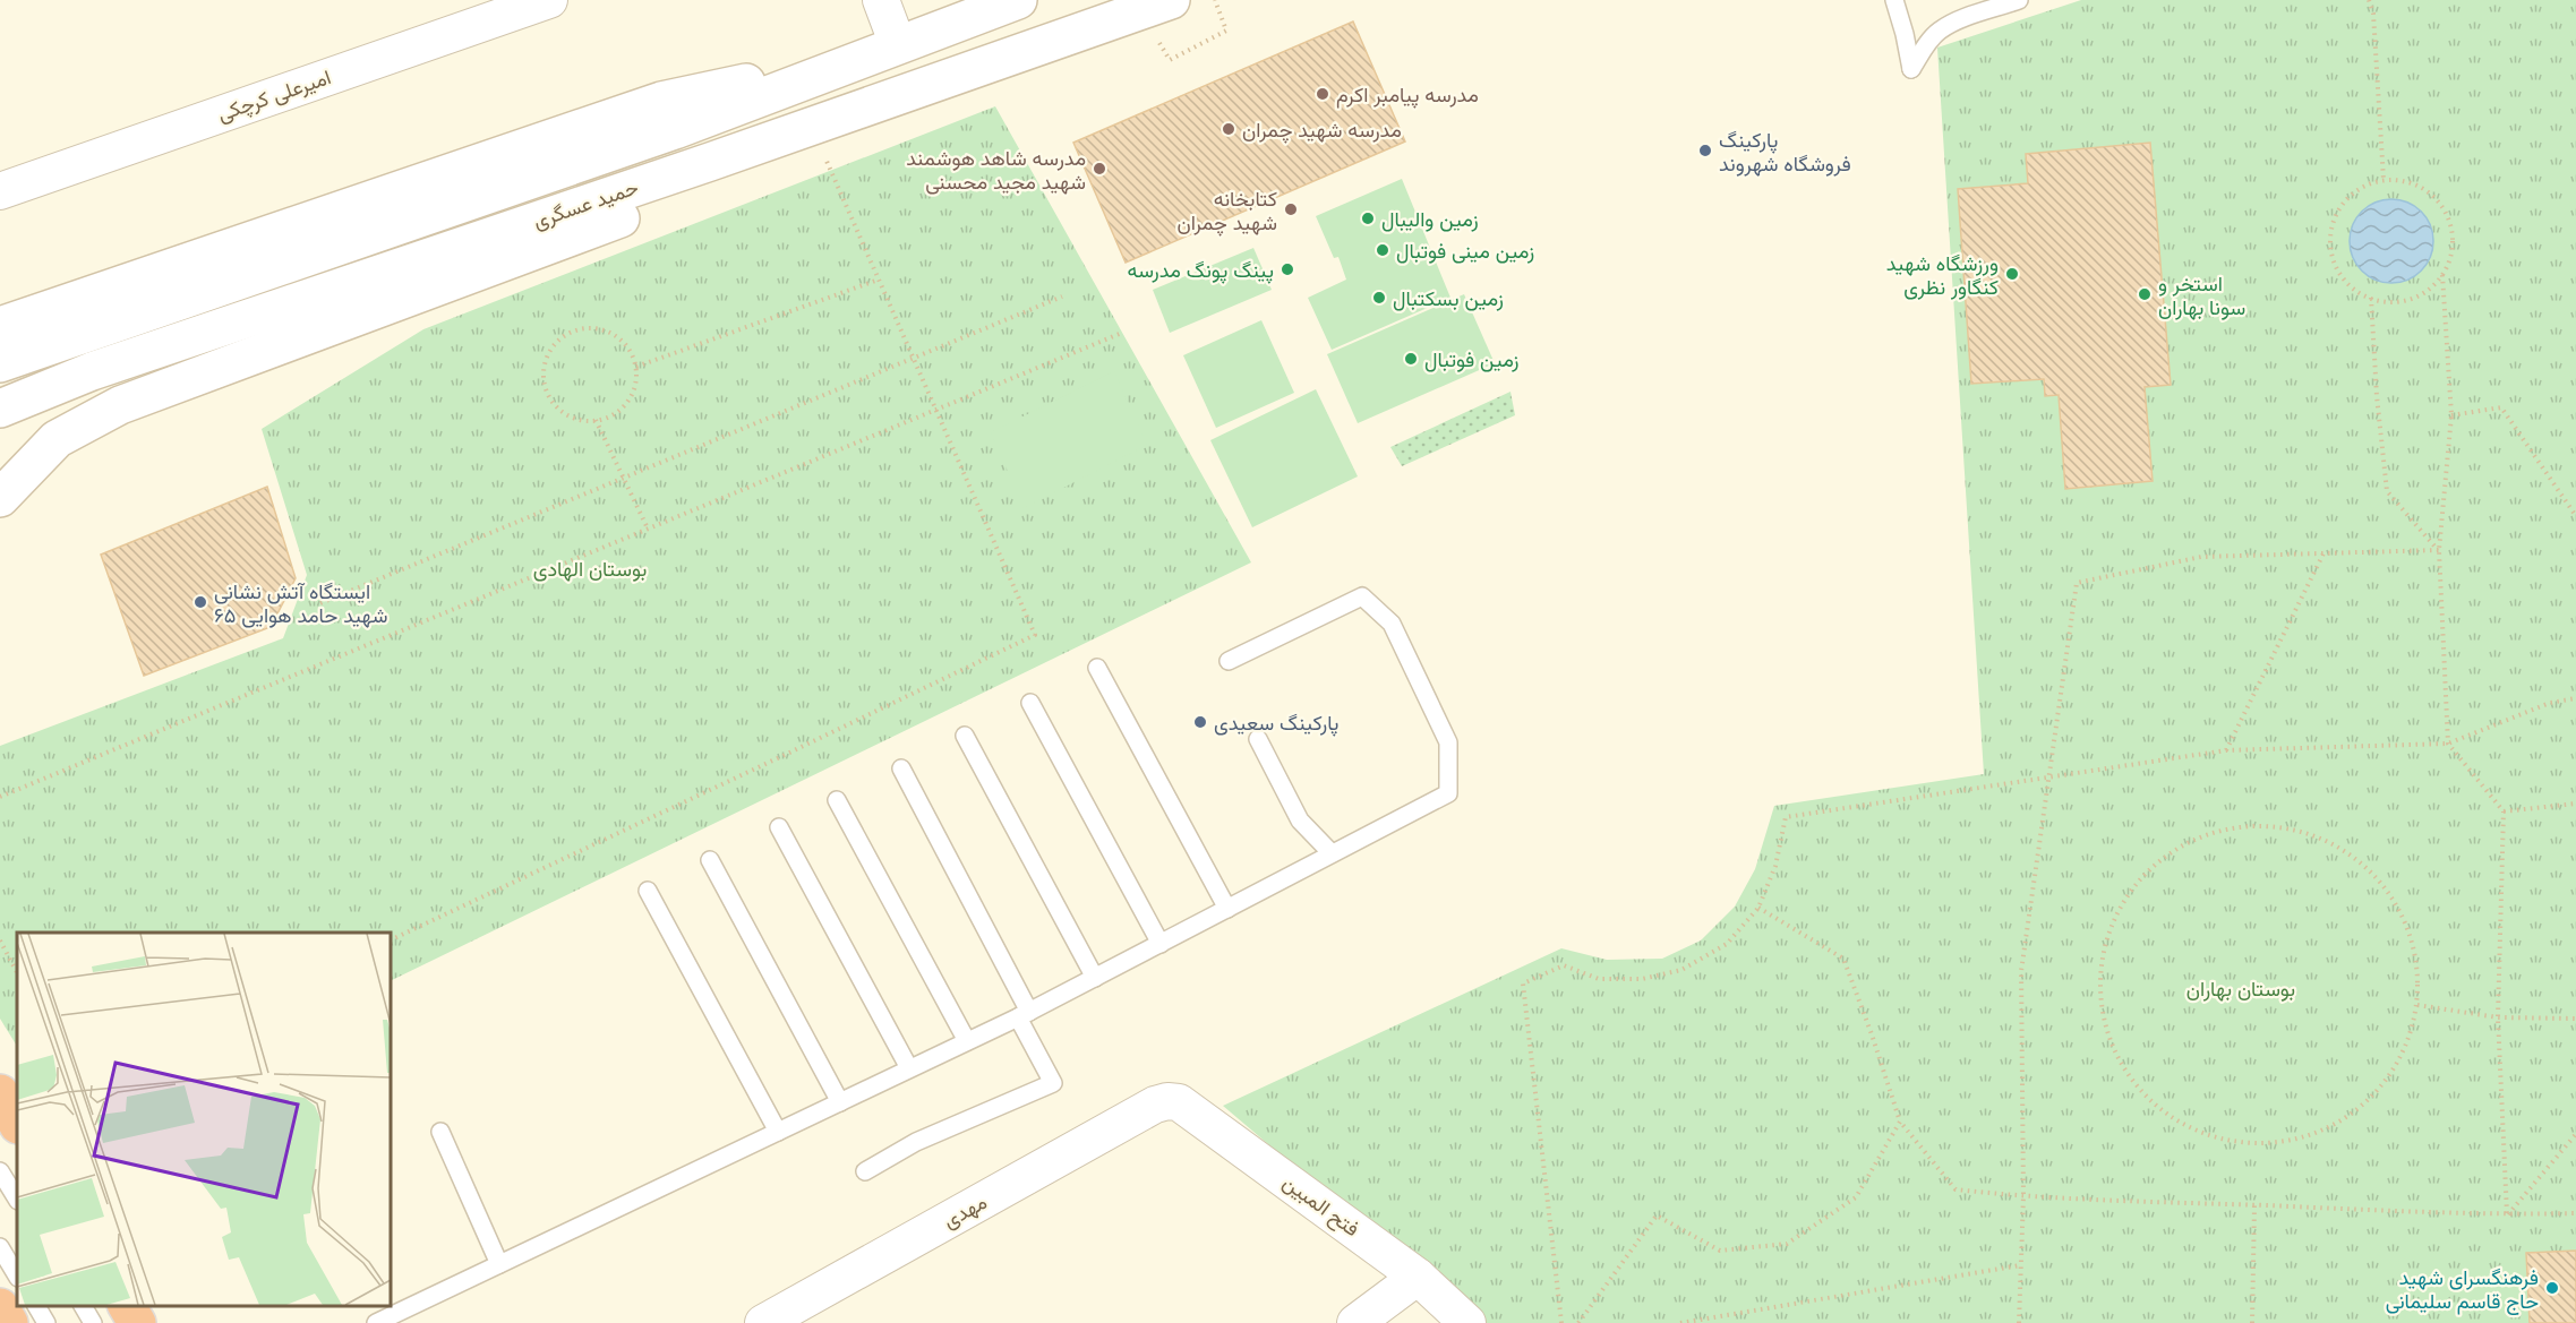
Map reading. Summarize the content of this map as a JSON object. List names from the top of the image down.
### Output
{
  "streets": {
    "main road": ["حمید عسگری"],
    "street": ["امیرعلی کرچکی", "فتح المبین", "مهدی"]
  },
  "crossings": [
    ["فتح المبین", "مهدی"]
  ],
  "parks": ["بوستان الهادی", "بوستان بهاران"],
  "places": [
    "مدرسه پیامبر اکرم",
    "مدرسه شهید چمران",
    "پارکینگ فروشگاه شهروند",
    "مدرسه شاهد هوشمند شهید مجید محسنی",
    "کتابخانه شهید چمران",
    "زمین والیبال",
    "زمین مینی فوتبال",
    "پینگ پونگ مدرسه",
    "ورزشگاه شهید کنگاور نظری",
    "استخر و سونا بهاران",
    "زمین بسکتبال",
    "زمین فوتبال",
    "ایستگاه آتش نشانی ۶۵ شهید حامد هوایی",
    "پارکینگ سعیدی",
    "فرهنگسرای شهید حاج قاسم سلیمانی"
  ]
}
